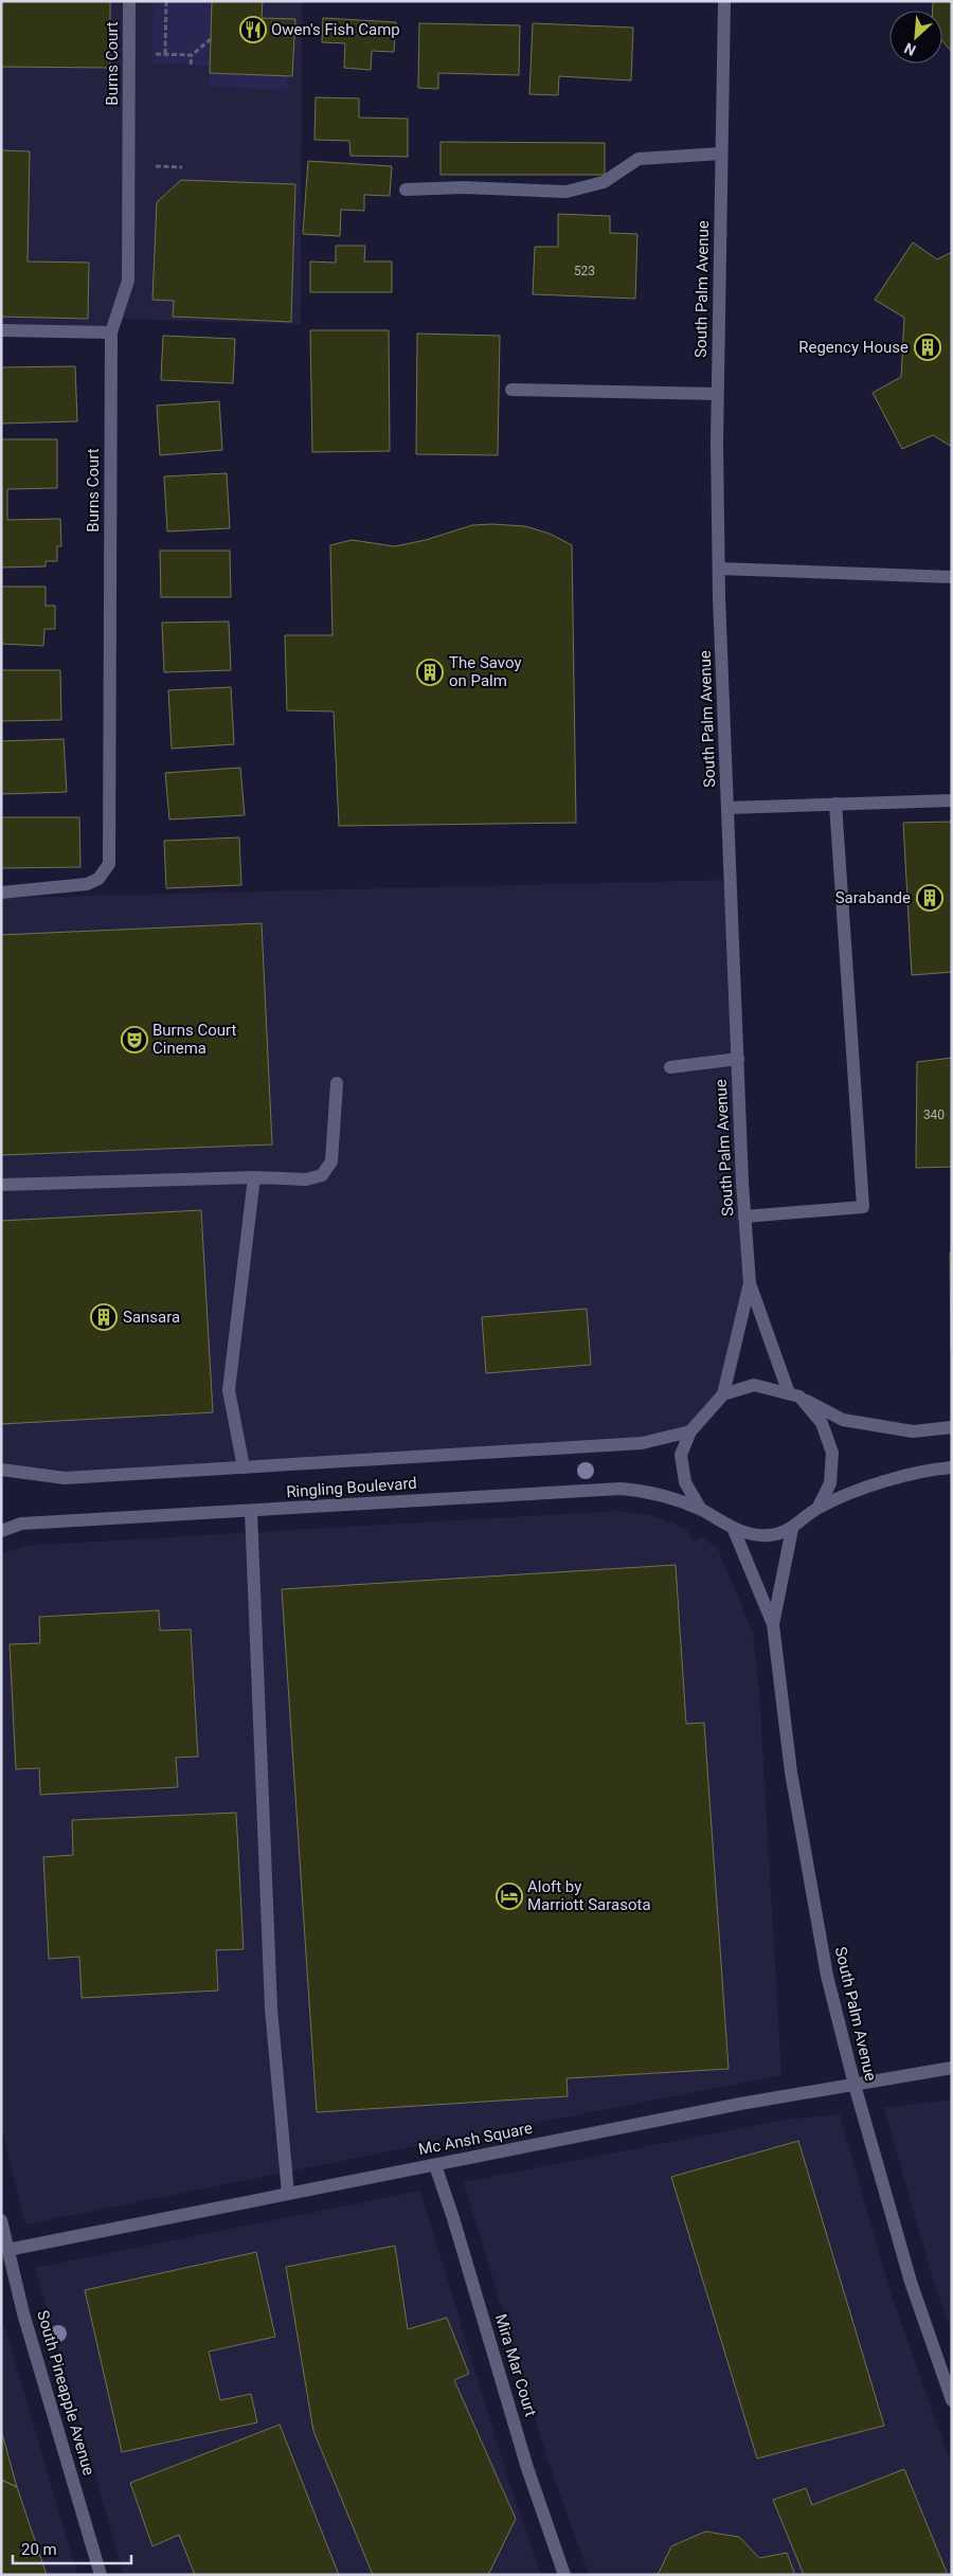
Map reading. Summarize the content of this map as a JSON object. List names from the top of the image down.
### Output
{
  "streets": {
    "street": [
      "Burns Court",
      "South Palm Avenue",
      "Ringling Boulevard",
      "Mc Ansh Square",
      "Mira Mar Court",
      "South Pineapple Avenue"
    ]
  },
  "crossings": [
    ["South Palm Avenue", "Ringling Boulevard"],
    ["South Palm Avenue", "Mc Ansh Square"],
    ["Mc Ansh Square", "Mira Mar Court"],
    ["Mc Ansh Square", "South Pineapple Avenue"]
  ],
  "places": {
    "restaurant": ["Owen's Fish Camp"],
    "building": [
      "Regency House",
      "The Savoy on Palm",
      "Sarabande",
      "Sansara"
    ],
    "theatre": ["Burns Court Cinema"],
    "hotel": ["Aloft by Marriott Sarasota"]
  },
  "house_numbers": ["523", "340"],
  "scale_bar": "20 m",
  "north": "bottom left"
}
